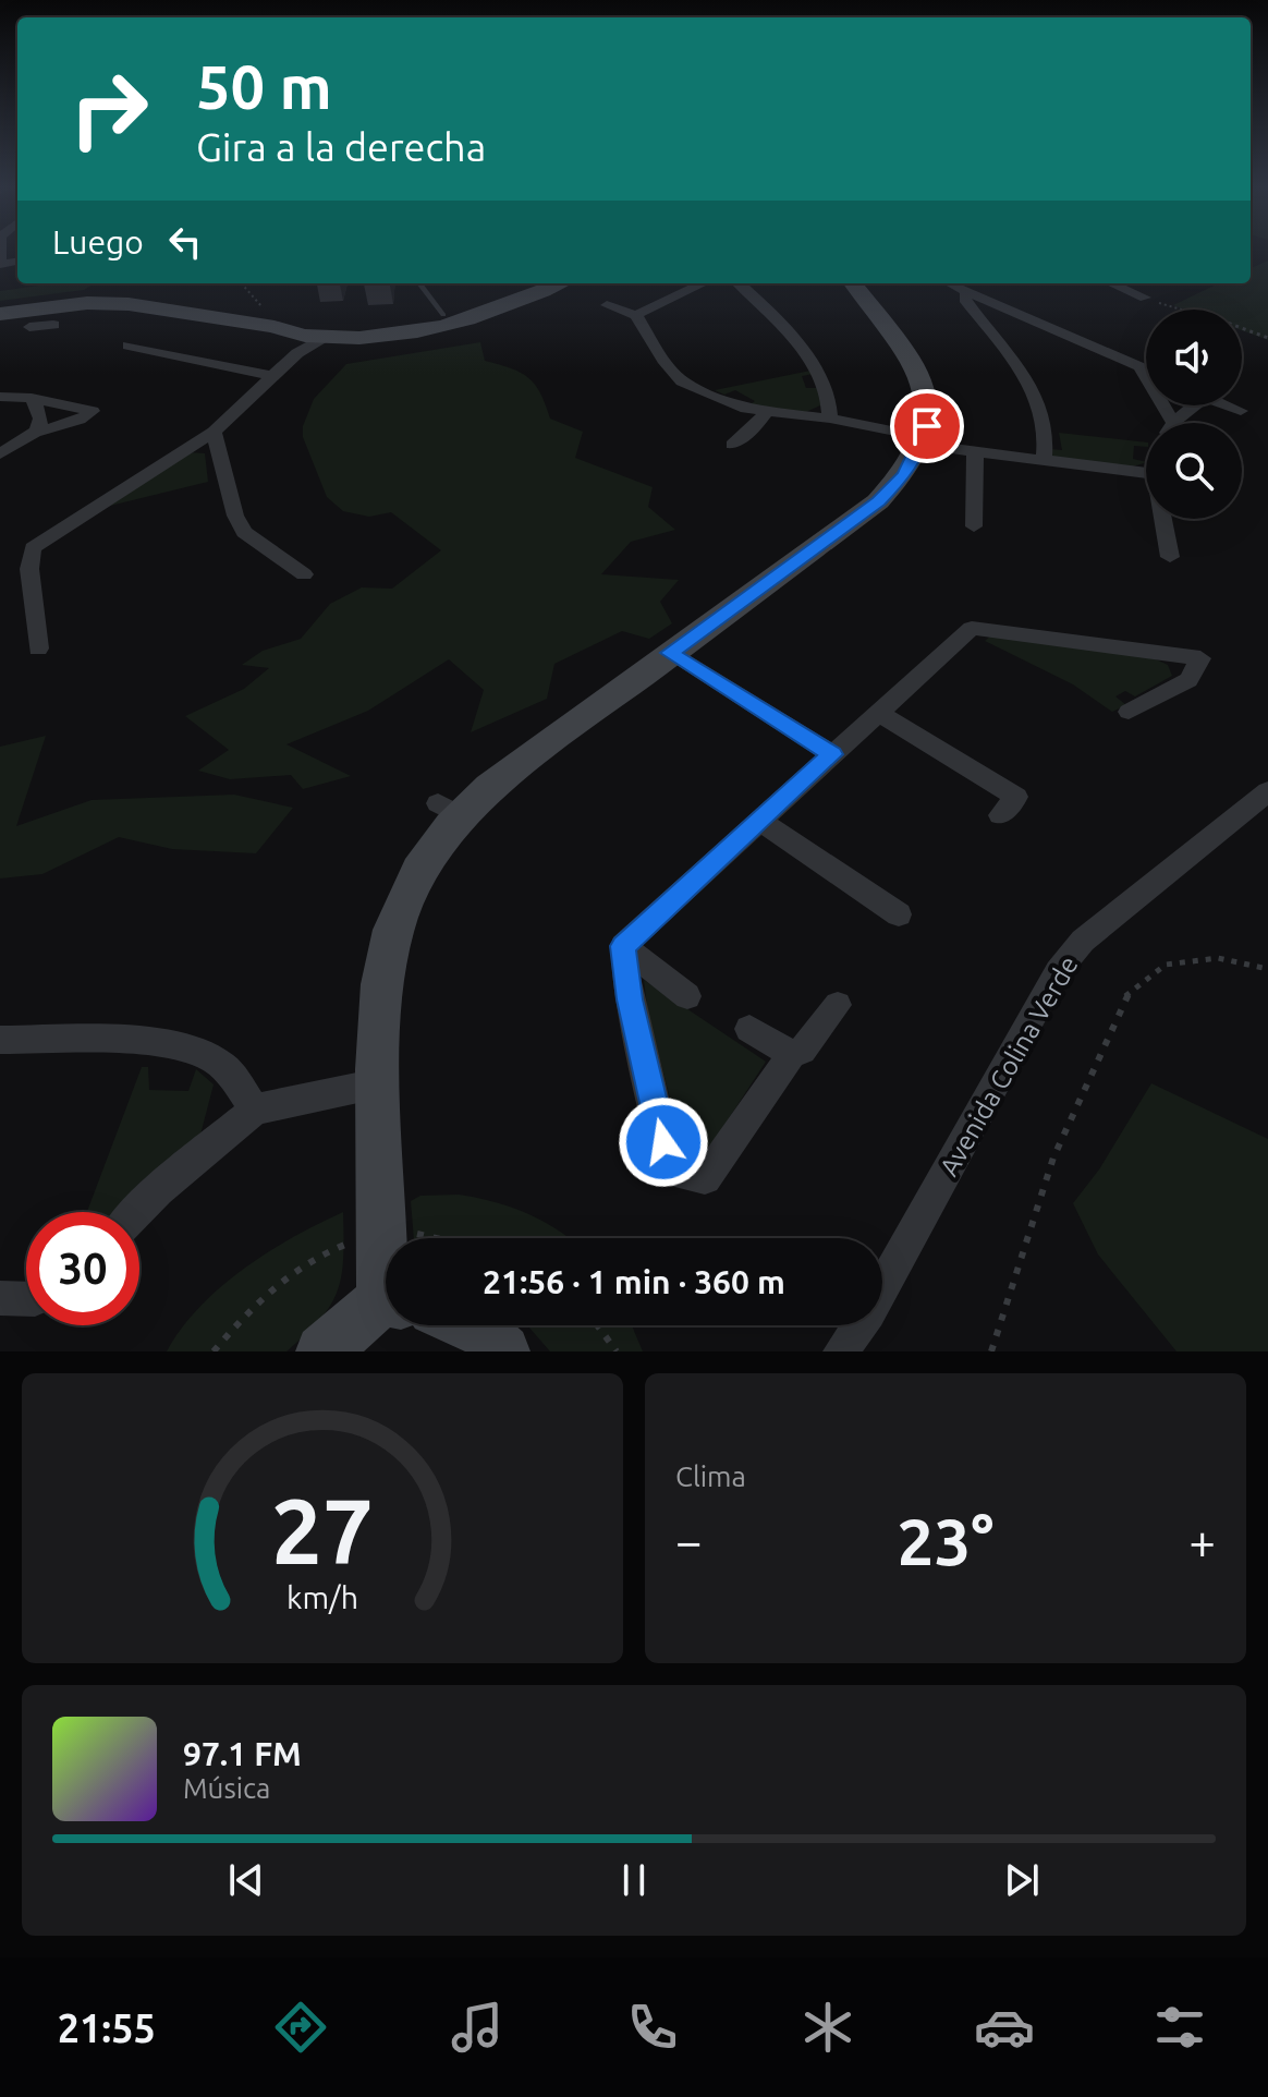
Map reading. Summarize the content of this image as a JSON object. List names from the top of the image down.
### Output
{
  "streets": {
    "street": ["Avenida Colina Verde"]
  },
  "page": {
    "turn": ["50 m", "Gira a la derecha"],
    "then": "Luego",
    "limit": "30",
    "trip": "21:56 · 1 min · 360 m",
    "tile": "Clima",
    "heat": ["−", "23°", "+"],
    "song": ["97.1 FM", "Música"],
    "tabs": "21:55",
    "gauge": ["27", "km/h"]
  }
}
